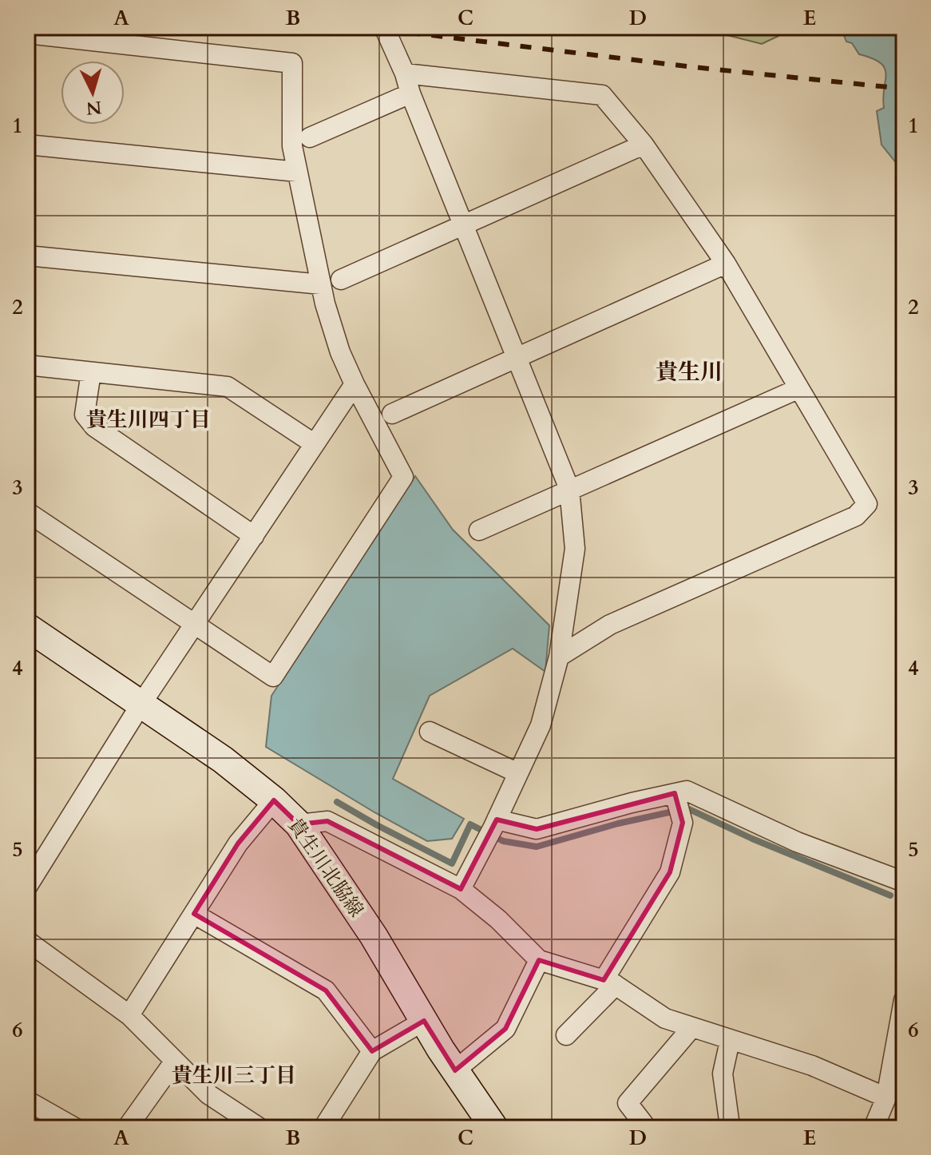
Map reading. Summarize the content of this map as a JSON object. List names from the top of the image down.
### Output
{
  "streets": {
    "main road": ["貴生川北脇線"]
  },
  "districts": ["貴生川", "貴生川四丁目", "貴生川三丁目"],
  "north": "bottom",
  "grid": {
    "columns": [
      "A",
      "B",
      "C",
      "D",
      "E"
    ],
    "rows": [
      "1",
      "2",
      "3",
      "4",
      "5",
      "6"
    ]
  }
}
